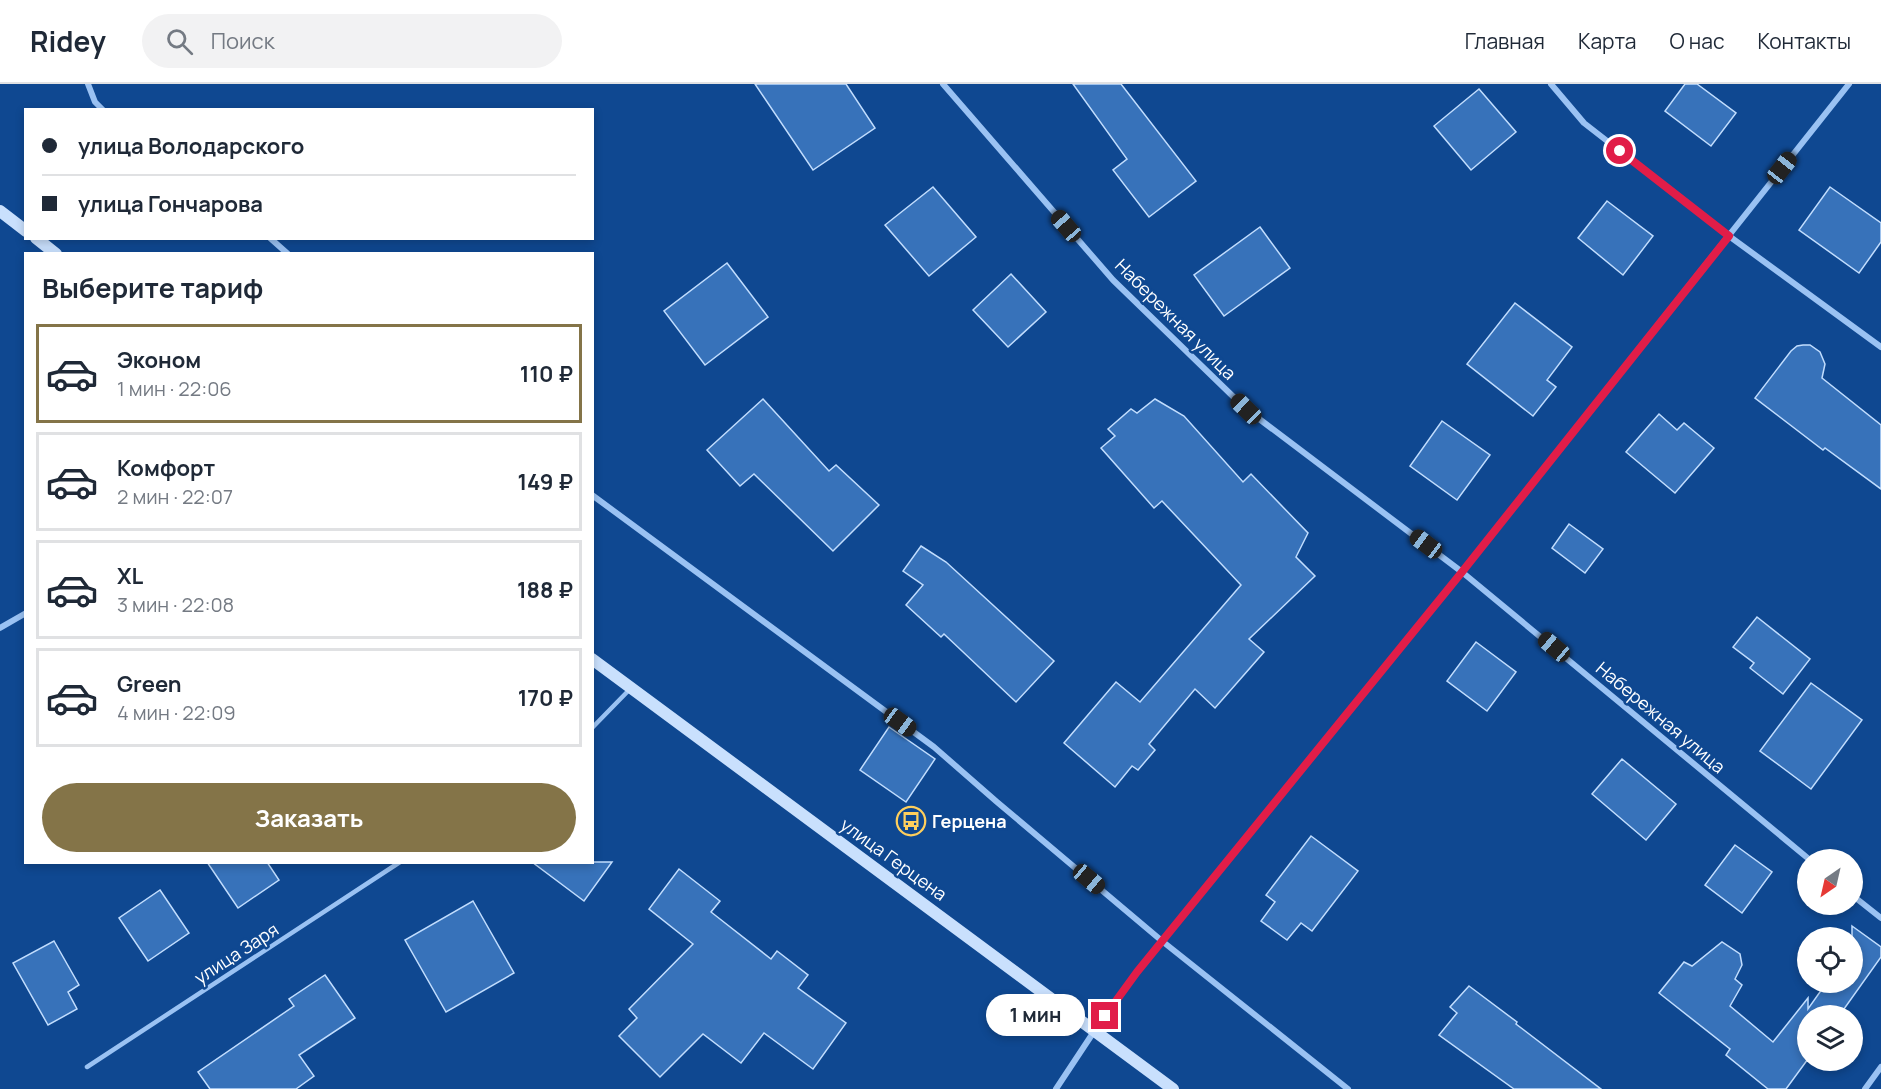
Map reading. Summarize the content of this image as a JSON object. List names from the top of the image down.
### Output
{
  "streets": {
    "main road": ["улица Герцена"],
    "street": ["Набережная улица"],
    "lane": ["улица Заря"]
  },
  "places": {
    "bus stop": ["Герцена"]
  },
  "north": "bottom left",
  "page": {
    "header": "Ridey",
    "search": "Поиск",
    "nav": [
      "Главная",
      "Карта",
      "О нас",
      "Контакты"
    ],
    "banner": ["улица Володарского", "улица Гончарова"],
    "heading": "Выберите тариф",
    "list": [
      {
        "name": "Эконом",
        "note": "1 мин · 22:06",
        "value": "110 ₽"
      },
      {
        "name": "Комфорт",
        "note": "2 мин · 22:07",
        "value": "149 ₽"
      },
      {
        "name": "XL",
        "note": "3 мин · 22:08",
        "value": "188 ₽"
      },
      {
        "name": "Green",
        "note": "4 мин · 22:09",
        "value": "170 ₽"
      }
    ],
    "buttons": "Заказать",
    "bubble": "1 мин"
  }
}
